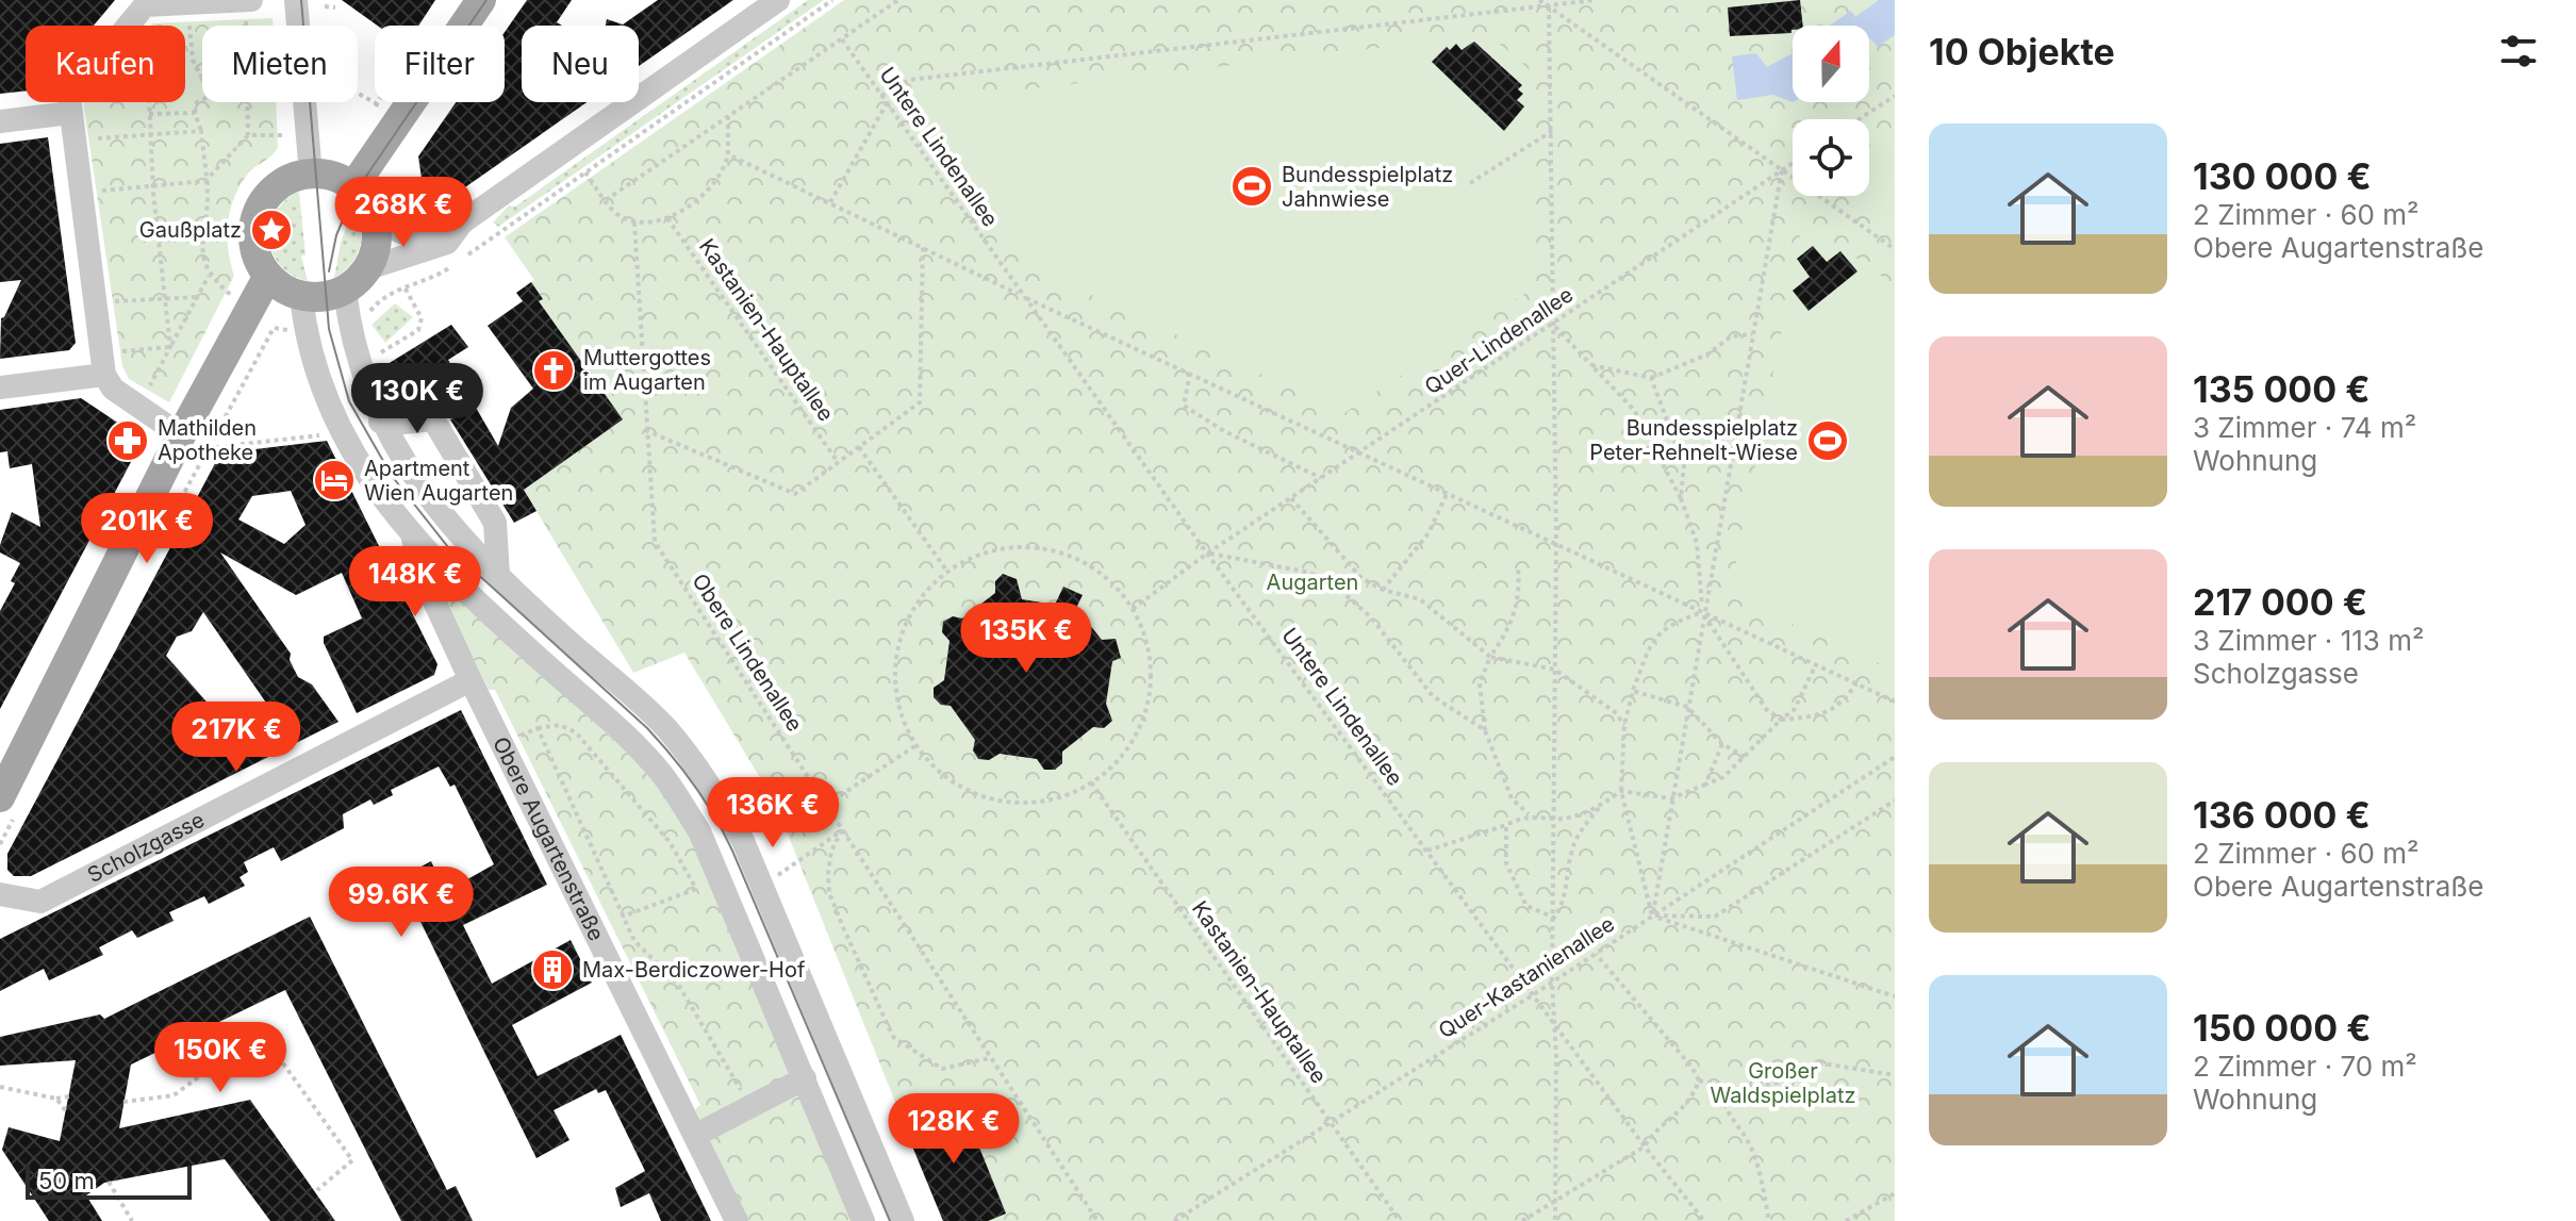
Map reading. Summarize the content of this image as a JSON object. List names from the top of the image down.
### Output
{
  "streets": {
    "street": ["Obere Augartenstraße", "Scholzgasse"],
    "path": [
      "Untere Lindenallee",
      "Kastanien-Hauptallee",
      "Quer-Lindenallee",
      "Obere Lindenallee",
      "Quer-Kastanienallee"
    ]
  },
  "crossings": [
    ["Untere Lindenallee", "Quer-Lindenallee"],
    ["Untere Lindenallee", "Quer-Kastanienallee"],
    ["Kastanien-Hauptallee", "Quer-Lindenallee"],
    ["Kastanien-Hauptallee", "Quer-Kastanienallee"],
    ["Obere Augartenstraße", "Scholzgasse"]
  ],
  "parks": ["Augarten", "Großer Waldspielplatz"],
  "places": {
    "sports": ["Bundesspielplatz Jahnwiese", "Bundesspielplatz Peter-Rehnelt-Wiese"],
    "place": ["Gaußplatz"],
    "church": ["Muttergottes im Augarten"],
    "pharmacy": ["Mathilden Apotheke"],
    "hotel": ["Apartment Wien Augarten"],
    "building": ["Max-Berdiczower-Hof"]
  },
  "scale_bar": "50 m",
  "north": "top",
  "page": {
    "heading": "10 Objekte",
    "chip": [
      "Kaufen",
      "Mieten",
      "Filter",
      "Neu"
    ],
    "list": [
      {
        "name": "130 000 €",
        "note": "2 Zimmer · 60 m² · Obere Augartenstraße"
      },
      {
        "name": "135 000 €",
        "note": "3 Zimmer · 74 m² · Wohnung"
      },
      {
        "name": "217 000 €",
        "note": "3 Zimmer · 113 m² · Scholzgasse"
      },
      {
        "name": "136 000 €",
        "note": "2 Zimmer · 60 m² · Obere Augartenstraße"
      },
      {
        "name": "150 000 €",
        "note": "2 Zimmer · 70 m² · Wohnung"
      }
    ],
    "price": [
      "268K €",
      "130K €",
      "201K €",
      "148K €",
      "135K €",
      "217K €",
      "136K €",
      "99.6K €",
      "150K €",
      "128K €"
    ],
    "scale": "50 m"
  }
}
